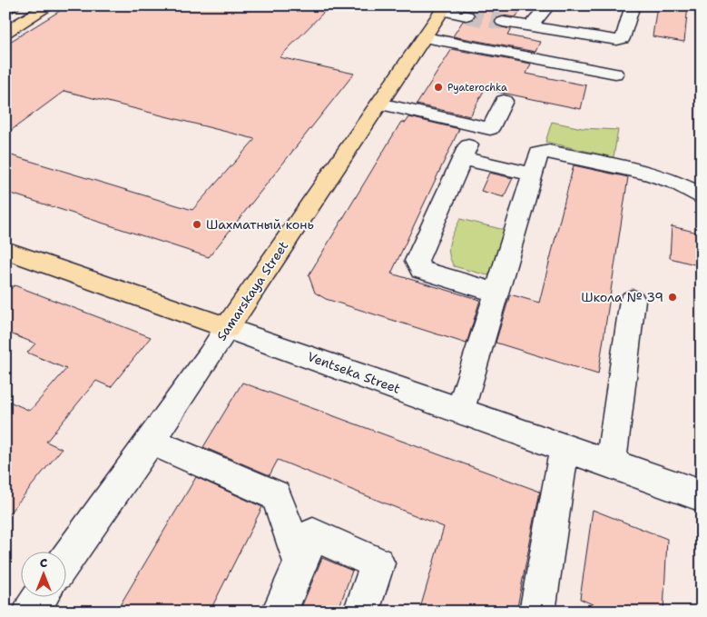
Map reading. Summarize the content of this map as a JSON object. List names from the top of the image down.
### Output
{
  "streets": {
    "main road": ["Samarskaya Street", "Ventseka Street"]
  },
  "crossings": [
    ["Samarskaya Street", "Ventseka Street"]
  ],
  "places": ["Pyaterochka", "Шахматный конь", "Школа № 39"],
  "north": "top"
}
